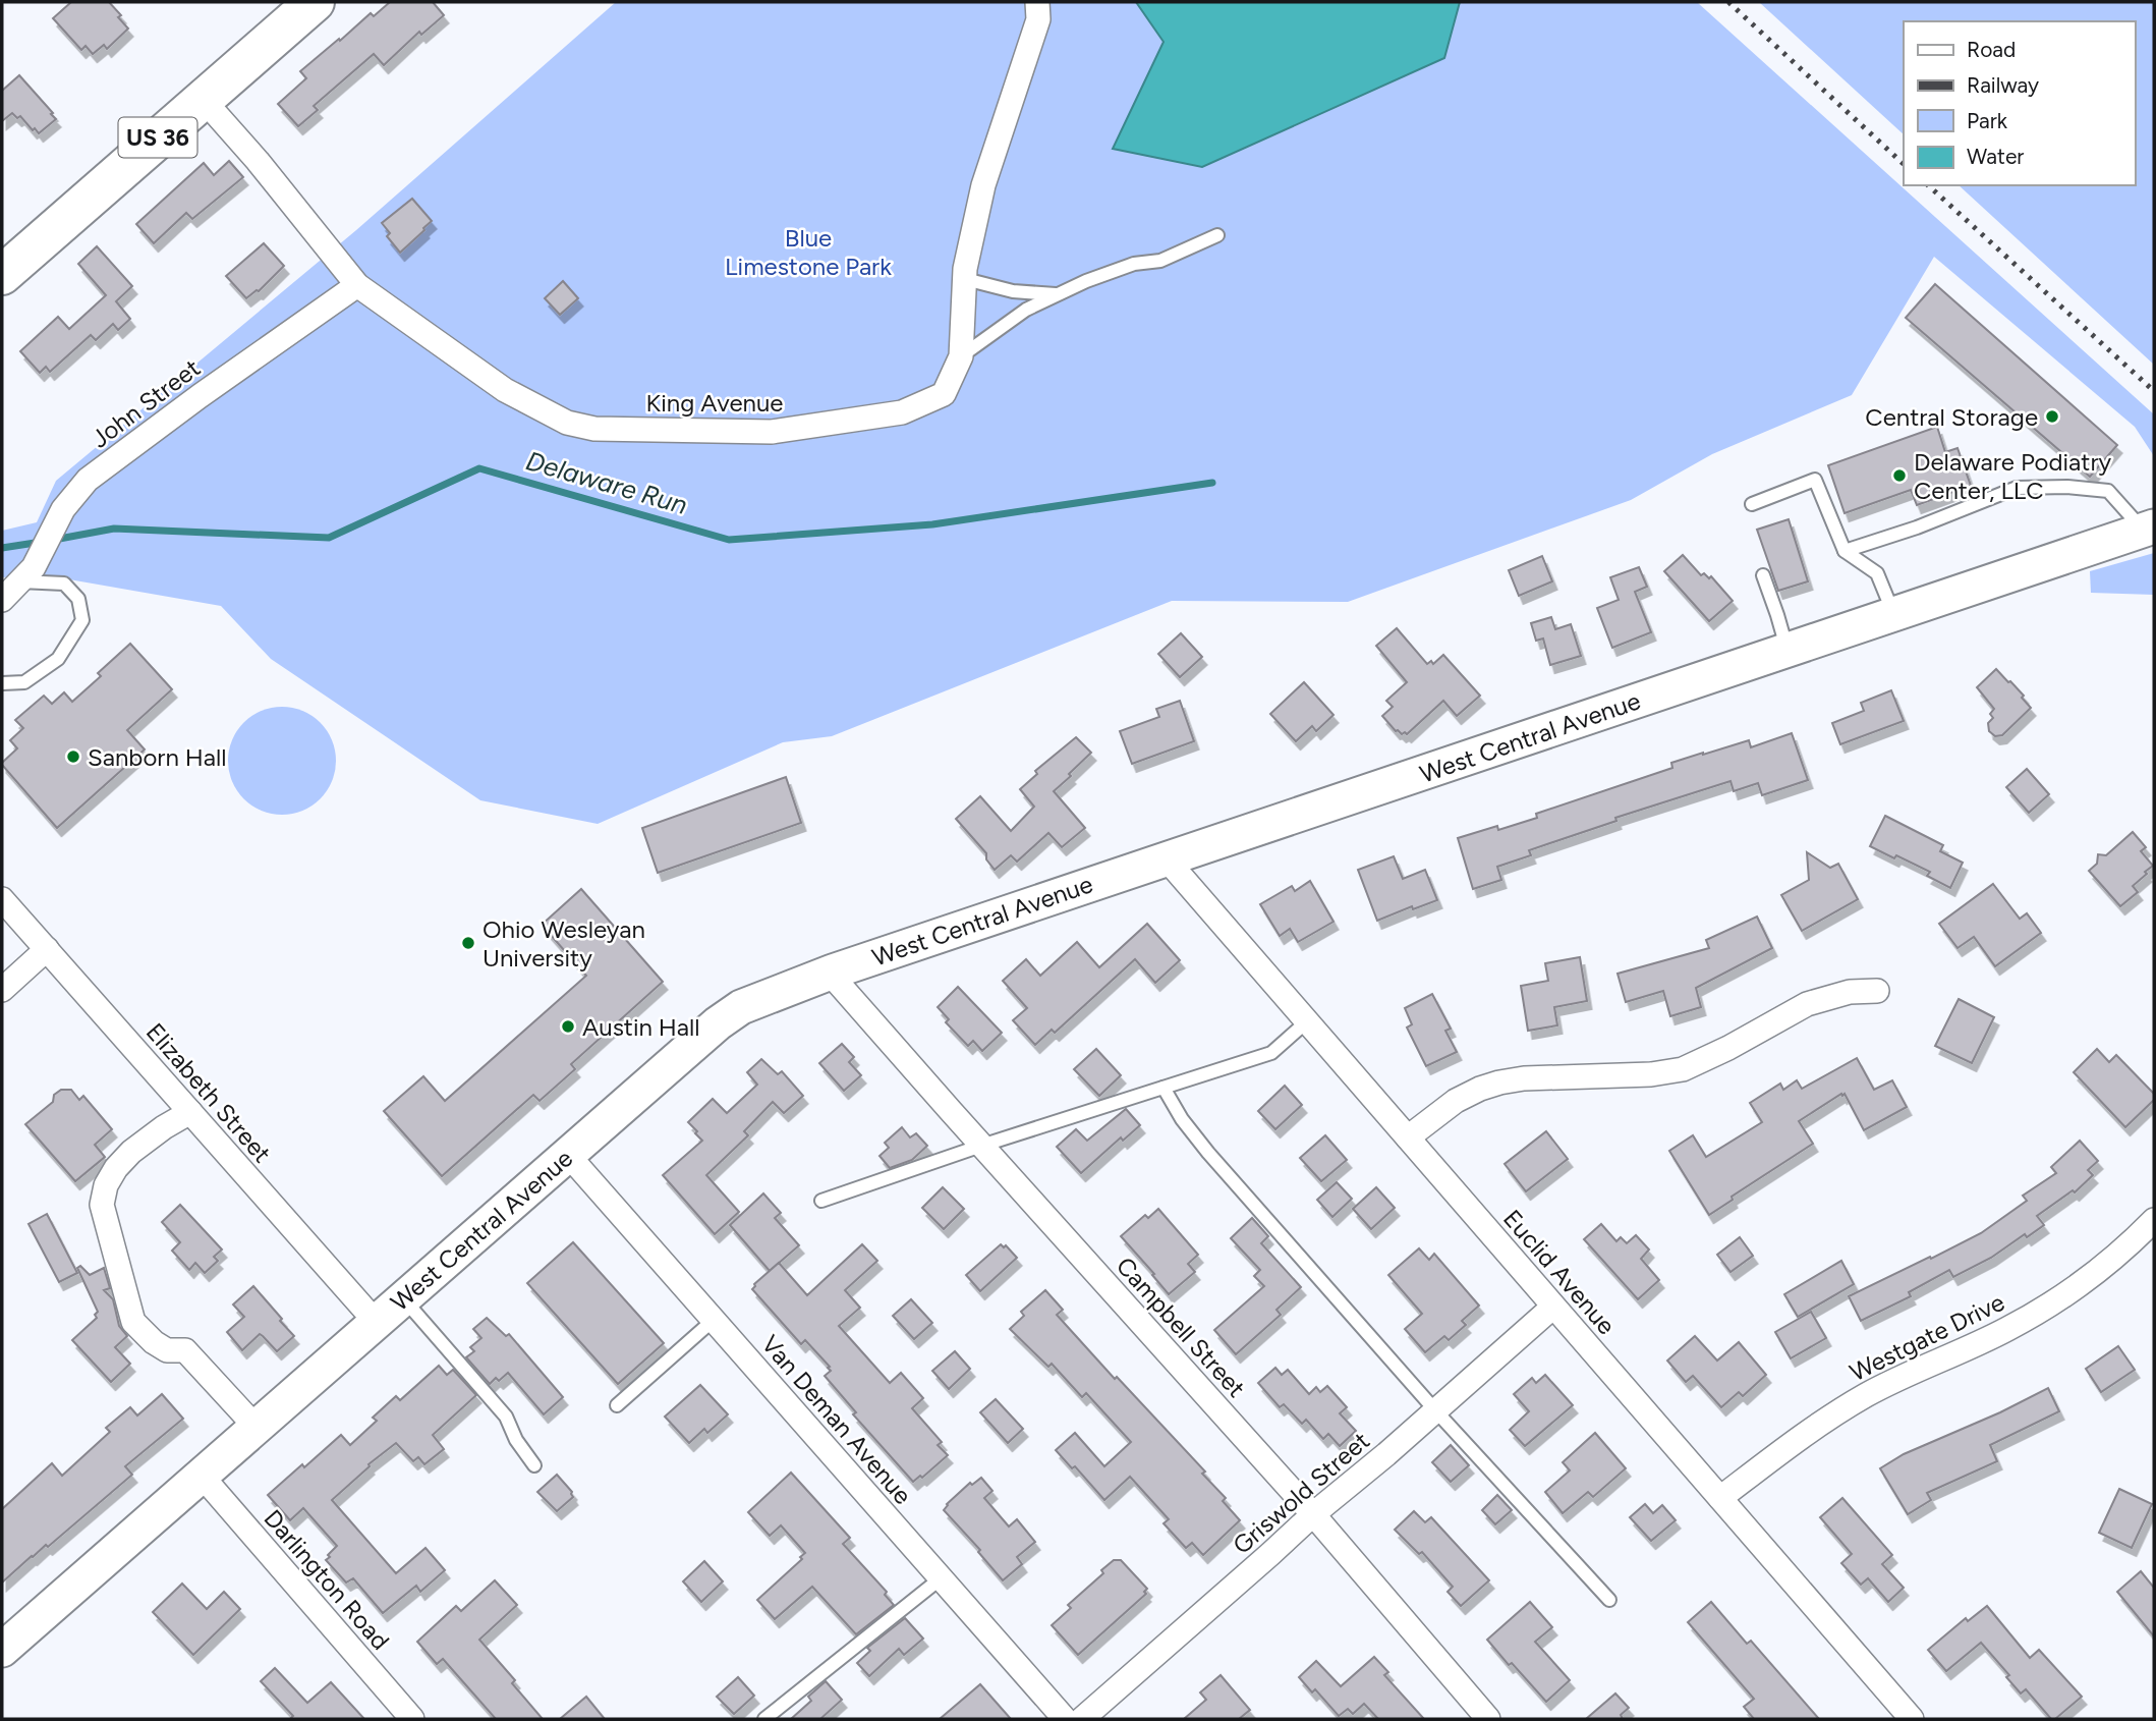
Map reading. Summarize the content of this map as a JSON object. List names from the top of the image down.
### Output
{
  "streets": {
    "highway": ["US 36"],
    "main road": ["West Central Avenue"],
    "street": [
      "King Avenue",
      "John Street",
      "Elizabeth Street",
      "Euclid Avenue",
      "Campbell Street",
      "Westgate Drive",
      "Van Deman Avenue",
      "Griswold Street",
      "Darlington Road"
    ]
  },
  "crossings": [
    ["US 36", "King Avenue"],
    ["King Avenue", "John Street"],
    ["West Central Avenue", "Elizabeth Street"],
    ["West Central Avenue", "Euclid Avenue"],
    ["West Central Avenue", "Campbell Street"],
    ["West Central Avenue", "Van Deman Avenue"],
    ["West Central Avenue", "Darlington Road"],
    ["Euclid Avenue", "Westgate Drive"],
    ["Euclid Avenue", "Griswold Street"],
    ["Campbell Street", "Griswold Street"]
  ],
  "water": ["Delaware Run"],
  "parks": ["Blue Limestone Park"],
  "places": [
    "Central Storage",
    "Delaware Podiatry Center, LLC",
    "Sanborn Hall",
    "Ohio Wesleyan University",
    "Austin Hall"
  ],
  "legend": [
    "Road",
    "Railway",
    "Park",
    "Water"
  ]
}
